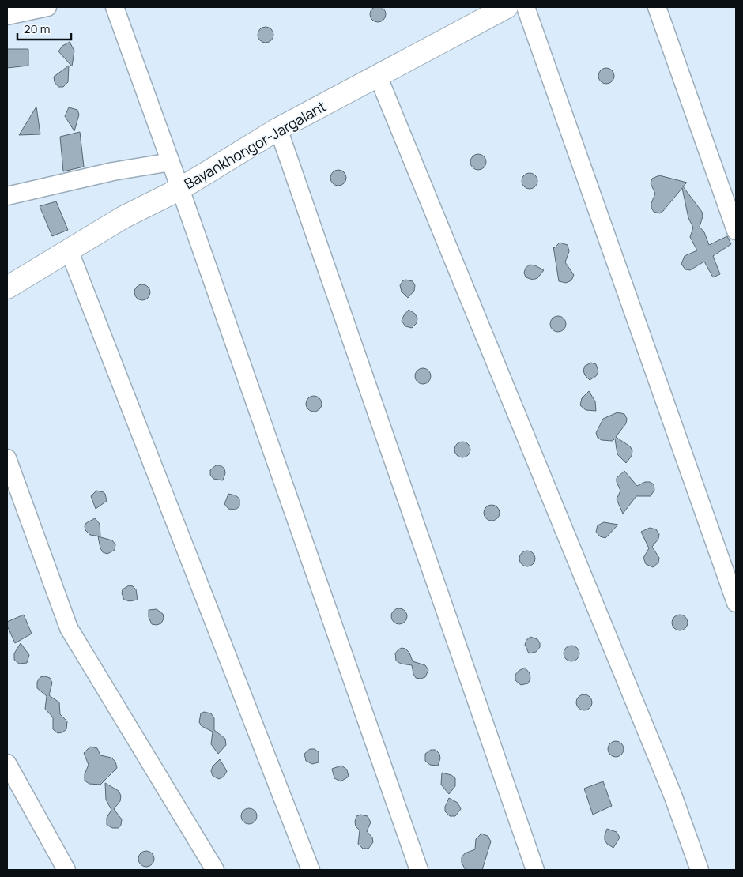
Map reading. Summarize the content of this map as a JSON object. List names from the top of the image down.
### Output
{
  "streets": {
    "street": ["Bayankhongor-Jargalant"]
  },
  "scale_bar": "20 m"
}
